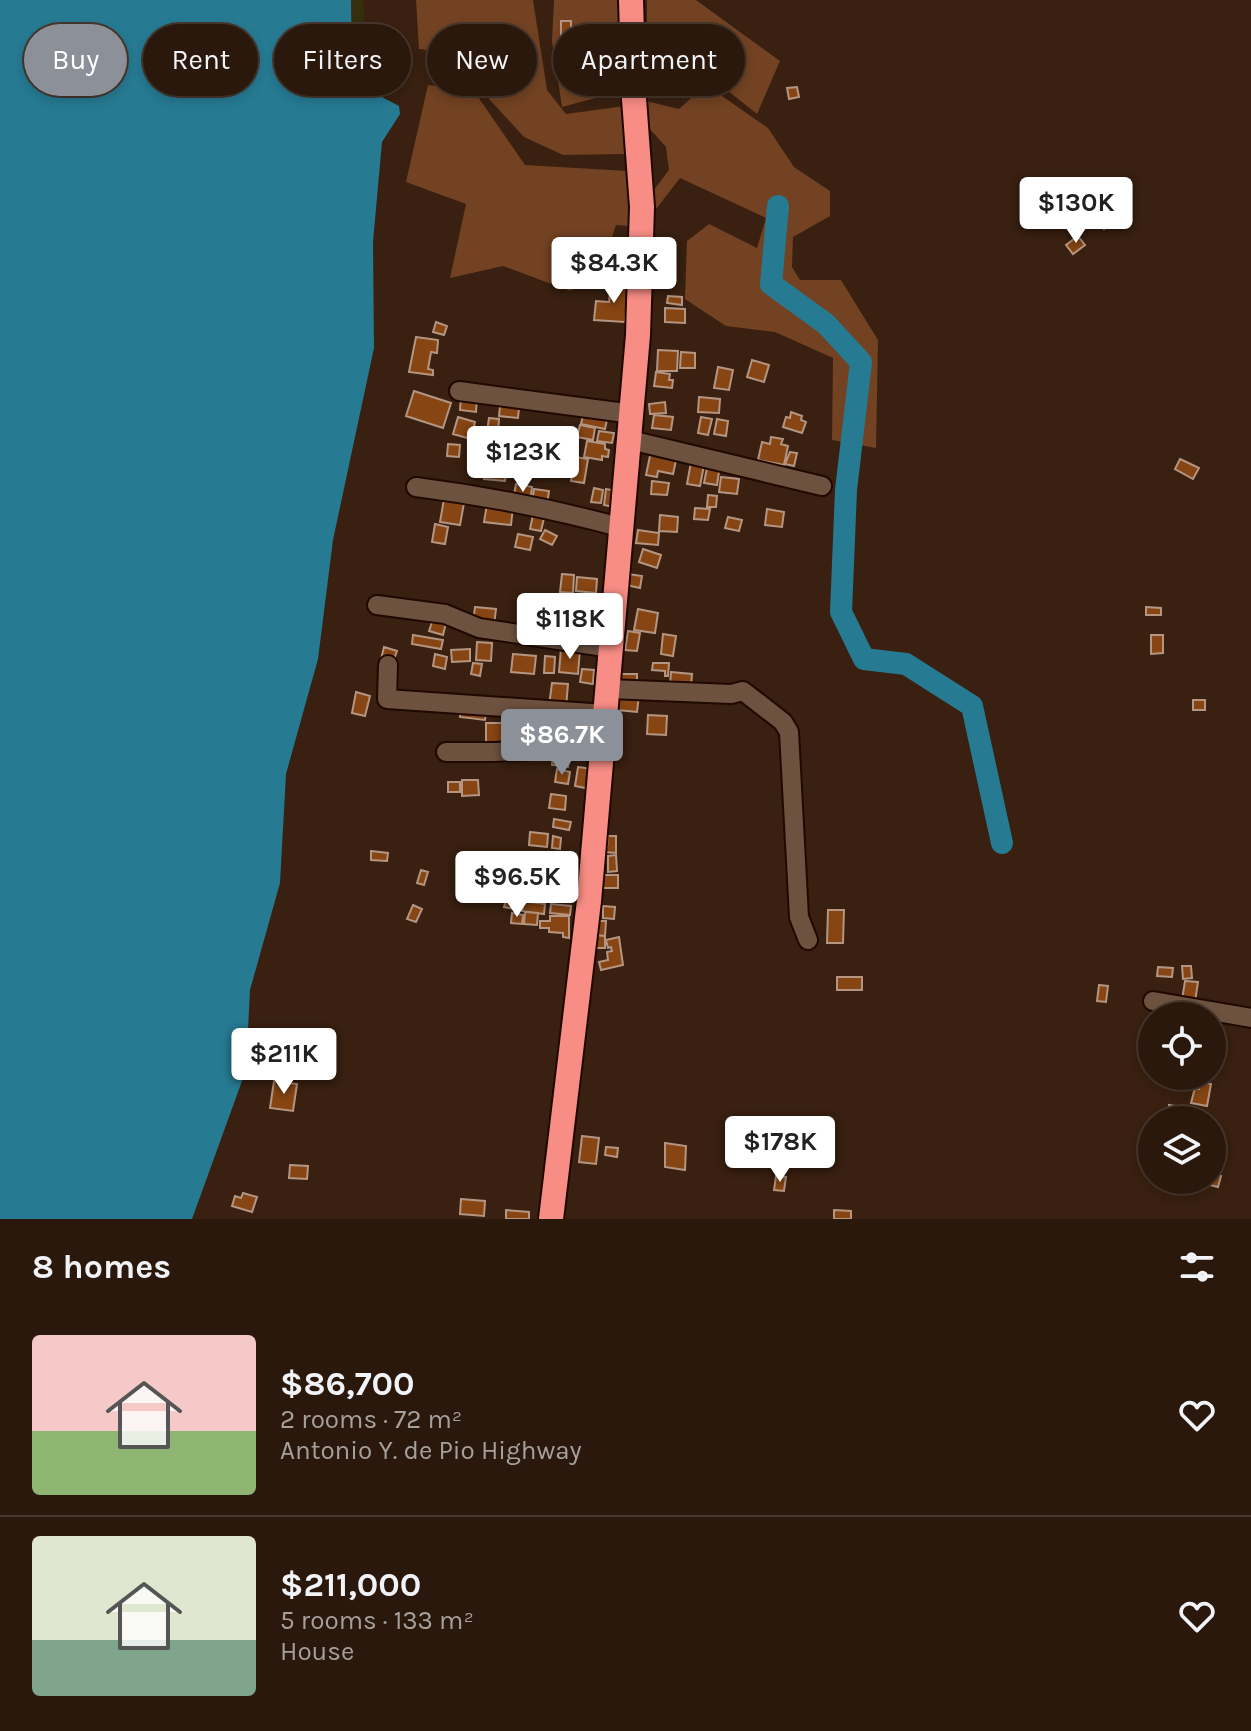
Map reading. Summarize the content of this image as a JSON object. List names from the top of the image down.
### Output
{
  "page": {
    "chip": [
      "Buy",
      "Rent",
      "Filters",
      "New",
      "Apartment"
    ],
    "price": [
      "$130K",
      "$84.3K",
      "$123K",
      "$118K",
      "$86.7K",
      "$96.5K",
      "$211K",
      "$178K"
    ],
    "heading": "8 homes",
    "list": [
      {
        "name": "$86,700",
        "note": "2 rooms · 72 m² · Antonio Y. de Pio Highway"
      },
      {
        "name": "$211,000",
        "note": "5 rooms · 133 m² · House"
      }
    ]
  }
}
